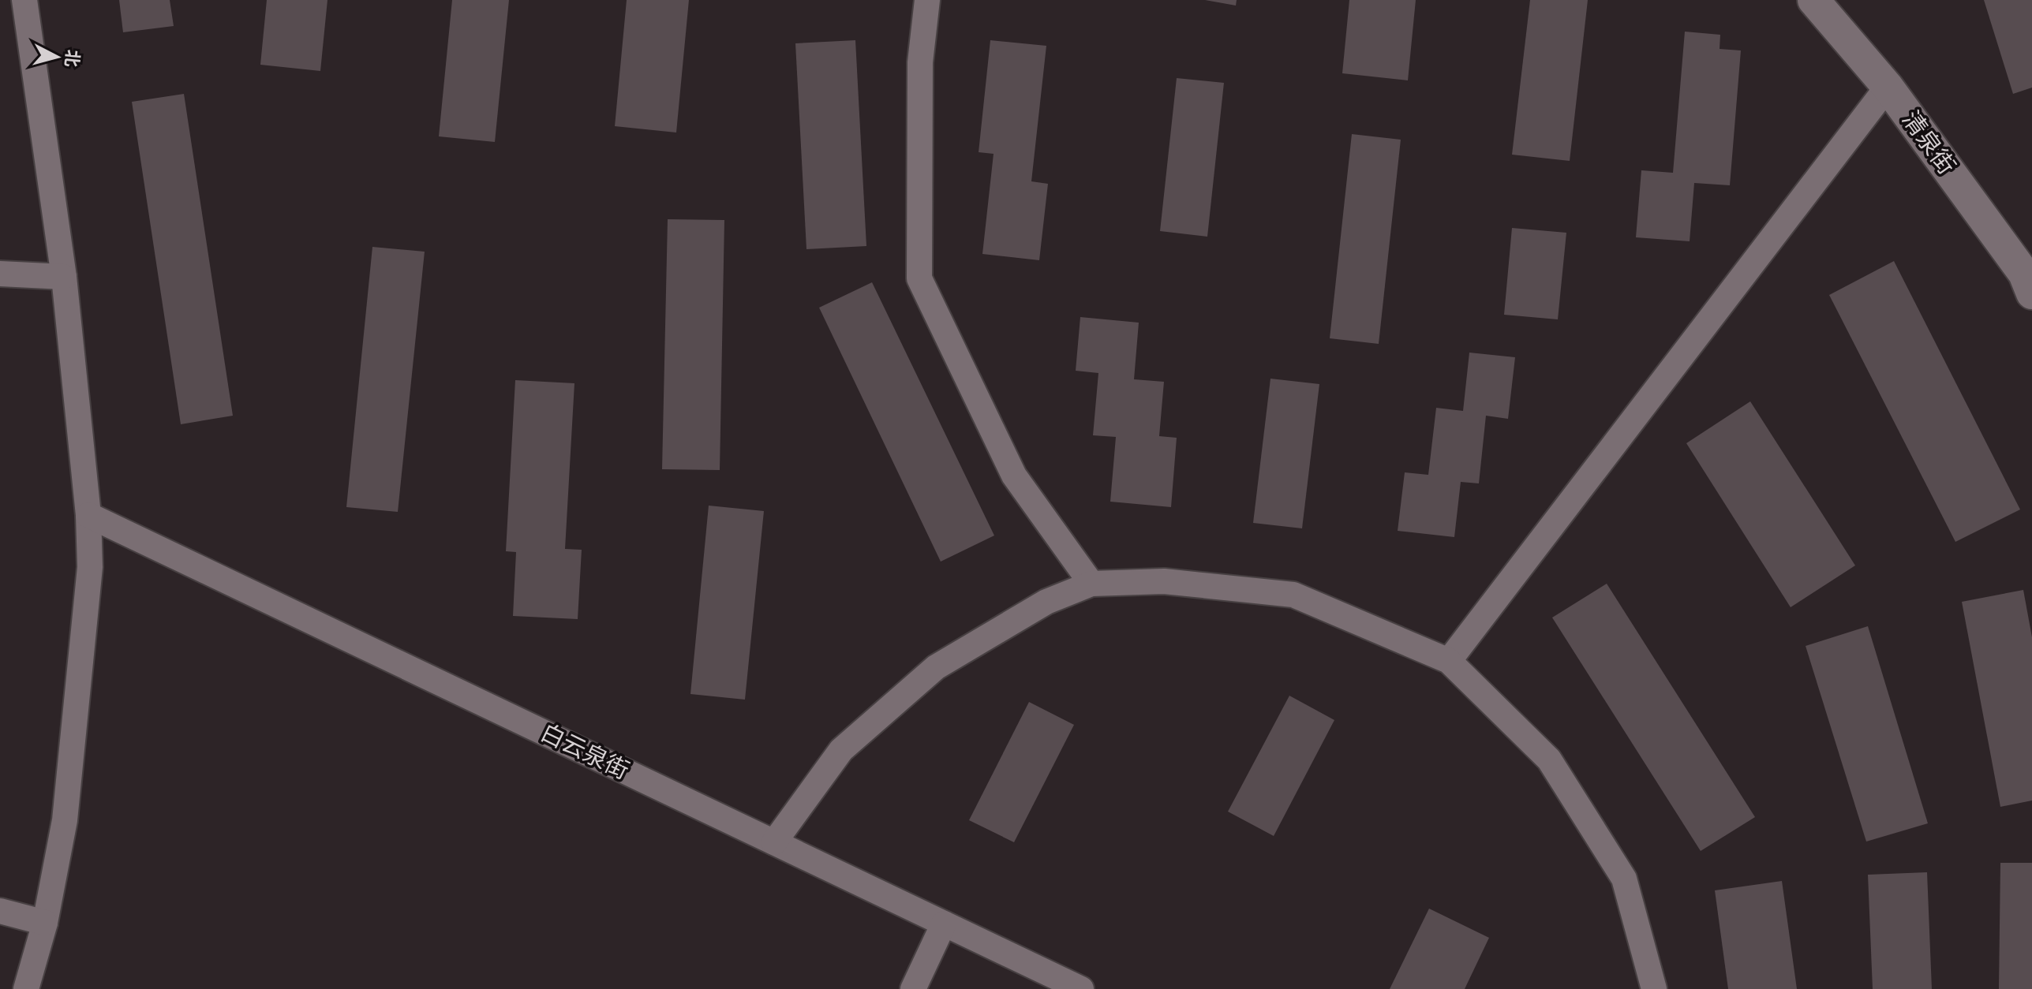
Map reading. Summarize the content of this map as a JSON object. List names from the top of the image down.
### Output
{
  "streets": {
    "street": ["清泉街", "白云泉街"]
  },
  "north": "right"
}
